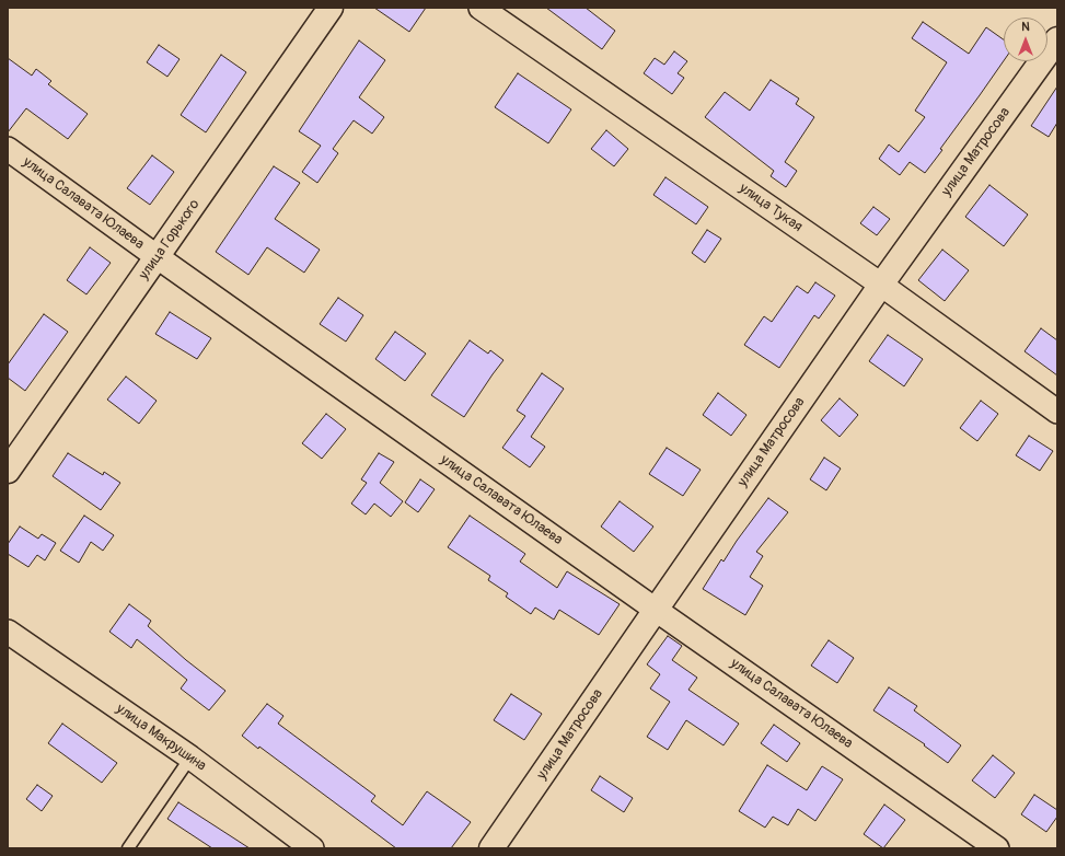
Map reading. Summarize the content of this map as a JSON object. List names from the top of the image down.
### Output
{
  "streets": {
    "street": [
      "улица Матросова",
      "улица Салавата Юлаева",
      "улица Тукая",
      "улица Горького",
      "улица Макрушина"
    ]
  },
  "crossings": [
    ["улица Матросова", "улица Салавата Юлаева"],
    ["улица Матросова", "улица Тукая"],
    ["улица Салавата Юлаева", "улица Горького"]
  ],
  "north": "top"
}
